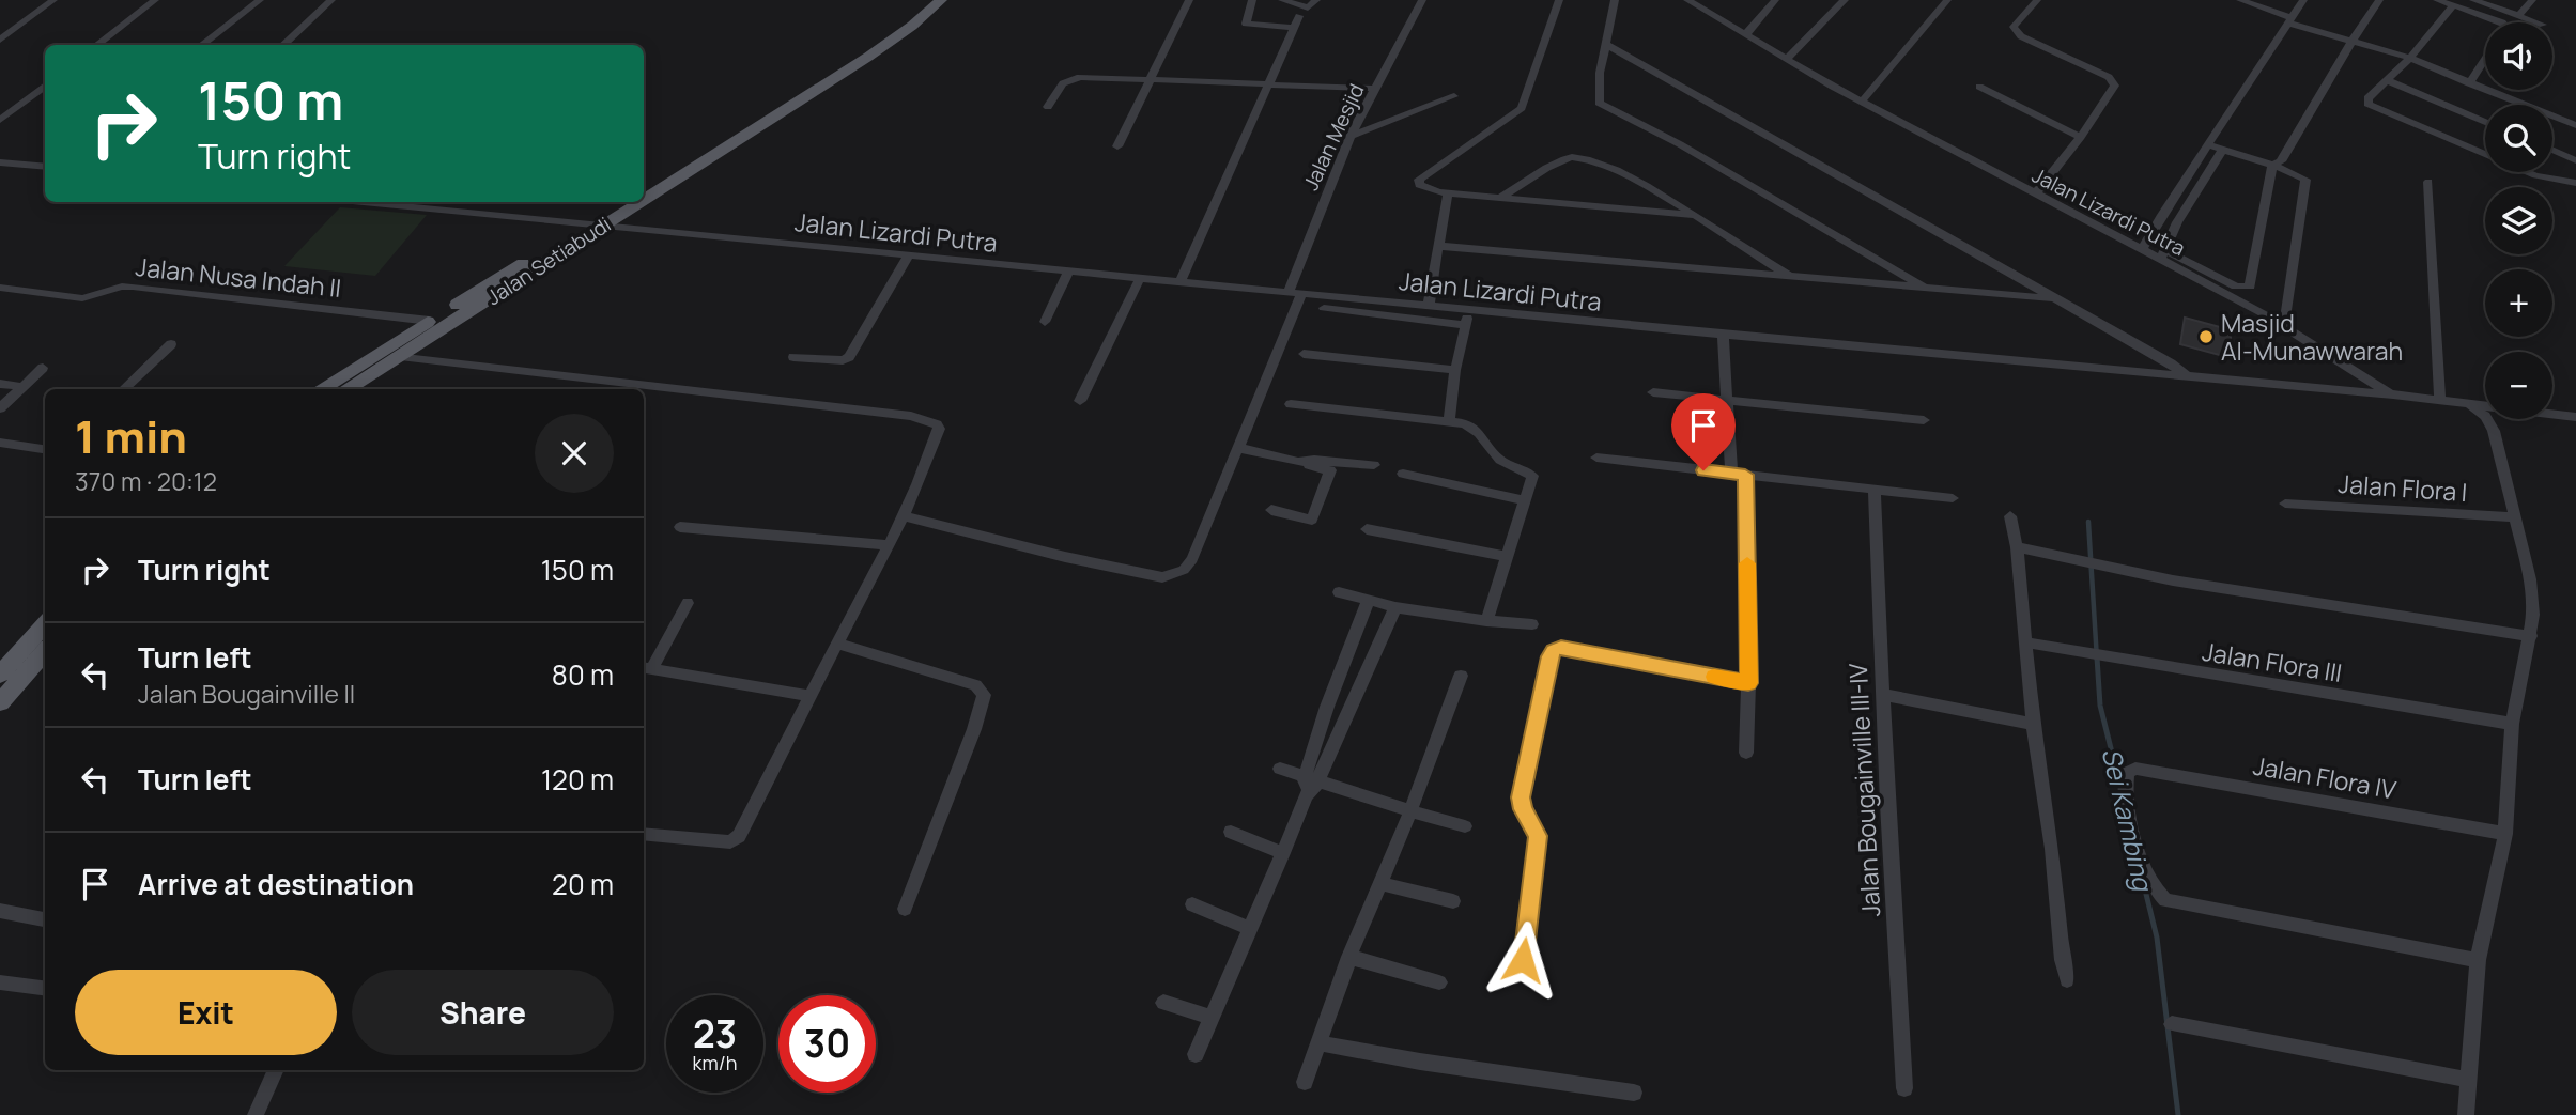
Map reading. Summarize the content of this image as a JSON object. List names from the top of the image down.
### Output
{
  "streets": {
    "main road": ["Jalan Setiabudi"],
    "street": [
      "Jalan Mesjid",
      "Jalan Lizardi Putra",
      "Jalan Nusa Indah II",
      "Jalan Flora I",
      "Jalan Flora III",
      "Jalan Flora IV",
      "Jalan Bougainville III-IV"
    ]
  },
  "crossings": [
    ["Jalan Mesjid", "Jalan Lizardi Putra"],
    ["Jalan Lizardi Putra", "Jalan Setiabudi"],
    ["Jalan Setiabudi", "Jalan Nusa Indah II"]
  ],
  "water": ["Sei Kambing"],
  "places": ["Masjid Al-Munawwarah"],
  "page": {
    "map_buttons": ["+", "−"],
    "turn": ["150 m", "Turn right"],
    "heading": ["1 min", "370 m · 20:12"],
    "list": [
      {
        "name": "Turn right",
        "value": "150 m"
      },
      {
        "name": "Turn left",
        "note": "Jalan Bougainville II",
        "value": "80 m"
      },
      {
        "name": "Turn left",
        "value": "120 m"
      },
      {
        "name": "Arrive at destination",
        "value": "20 m"
      }
    ],
    "buttons": ["Exit", "Share"],
    "speed": "23 km/h",
    "limit": "30"
  }
}
